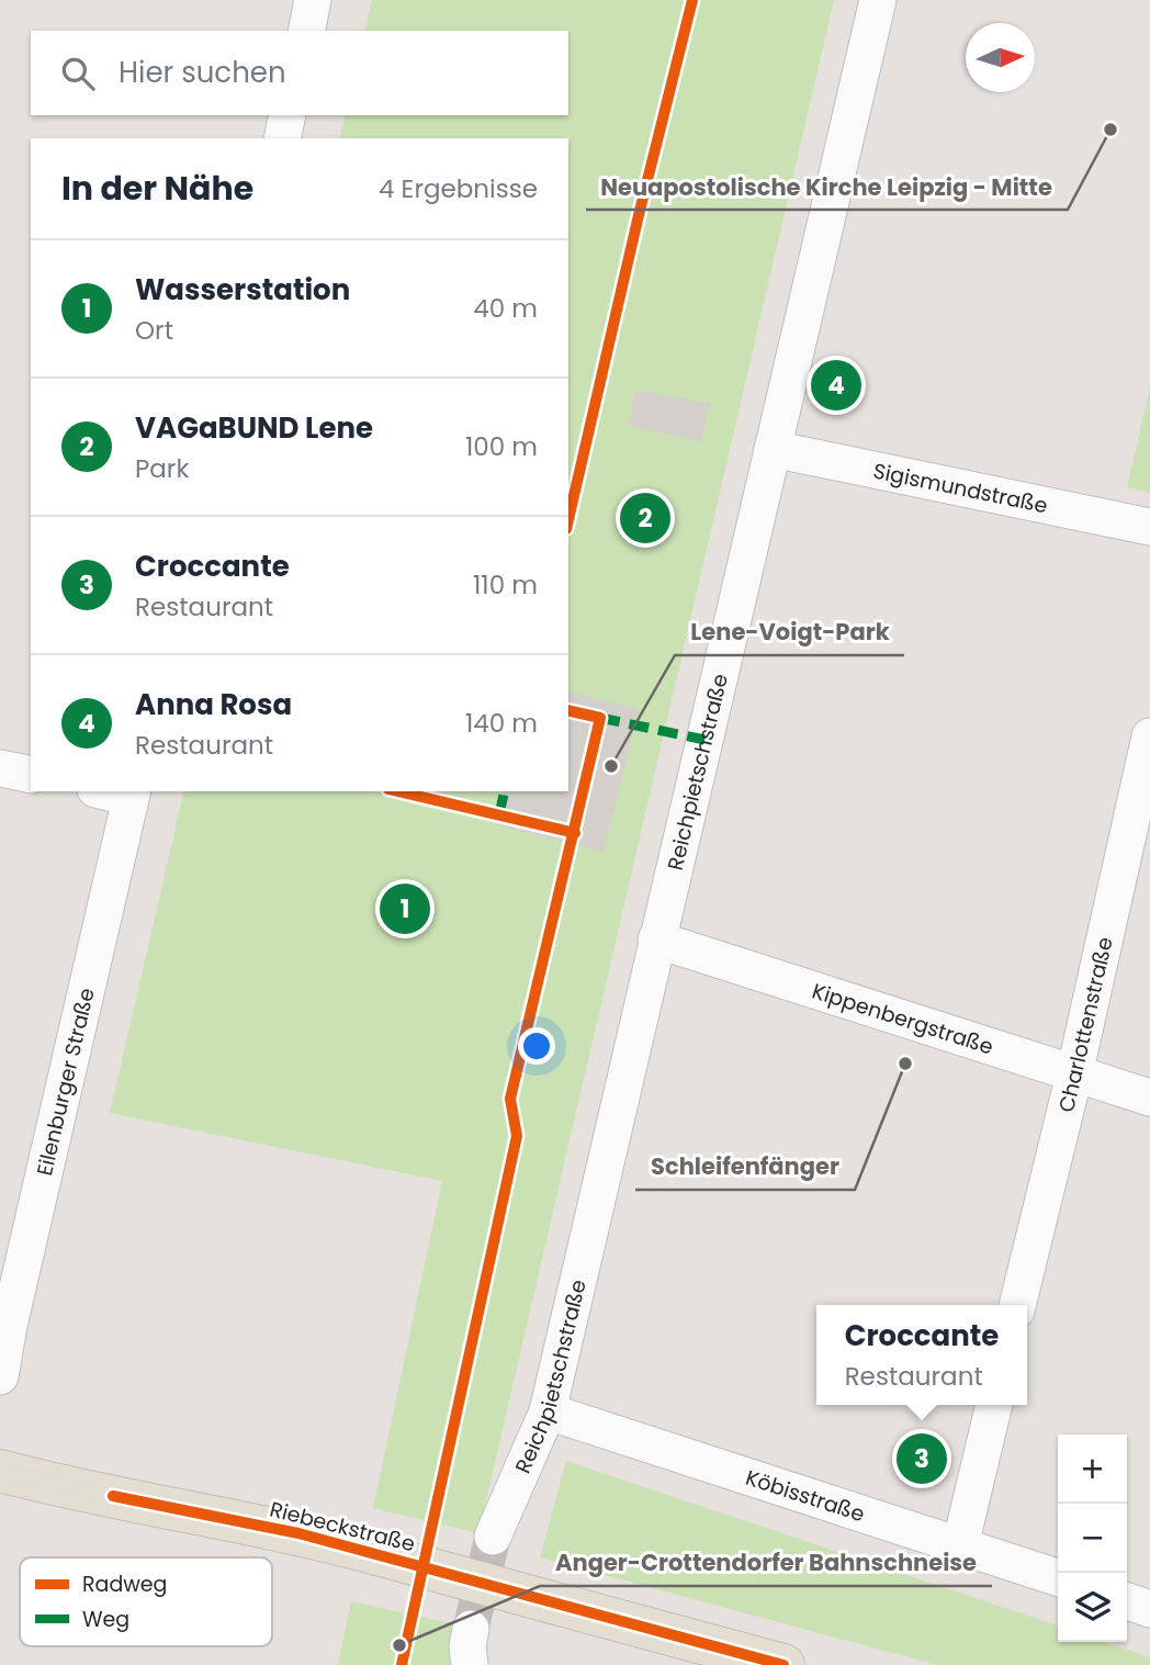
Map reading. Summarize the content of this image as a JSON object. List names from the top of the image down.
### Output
{
  "streets": {
    "main road": ["Riebeckstraße"],
    "street": [
      "Sigismundstraße",
      "Reichpietschstraße",
      "Kippenbergstraße",
      "Charlottenstraße",
      "Eilenburger Straße",
      "Köbisstraße"
    ]
  },
  "crossings": [
    ["Sigismundstraße", "Reichpietschstraße"],
    ["Reichpietschstraße", "Kippenbergstraße"],
    ["Reichpietschstraße", "Köbisstraße"],
    ["Kippenbergstraße", "Charlottenstraße"]
  ],
  "places": [
    "Neuapostolische Kirche Leipzig - Mitte",
    "Lene-Voigt-Park",
    "Schleifenfänger",
    "Anger-Crottendorfer Bahnschneise"
  ],
  "legend": ["Radweg", "Weg"],
  "north": "right",
  "page": {
    "search": "Hier suchen",
    "heading": ["In der Nähe", "4 Ergebnisse"],
    "list": [
      {
        "mark": "1",
        "name": "Wasserstation",
        "note": "Ort",
        "value": "40 m"
      },
      {
        "mark": "2",
        "name": "VAGaBUND Lene",
        "note": "Park",
        "value": "100 m"
      },
      {
        "mark": "3",
        "name": "Croccante",
        "note": "Restaurant",
        "value": "110 m"
      },
      {
        "mark": "4",
        "name": "Anna Rosa",
        "note": "Restaurant",
        "value": "140 m"
      }
    ],
    "pins": [
      "4",
      "2",
      "1",
      "3"
    ],
    "popup": ["Croccante", "Restaurant"],
    "map_buttons": ["+", "−"]
  }
}
